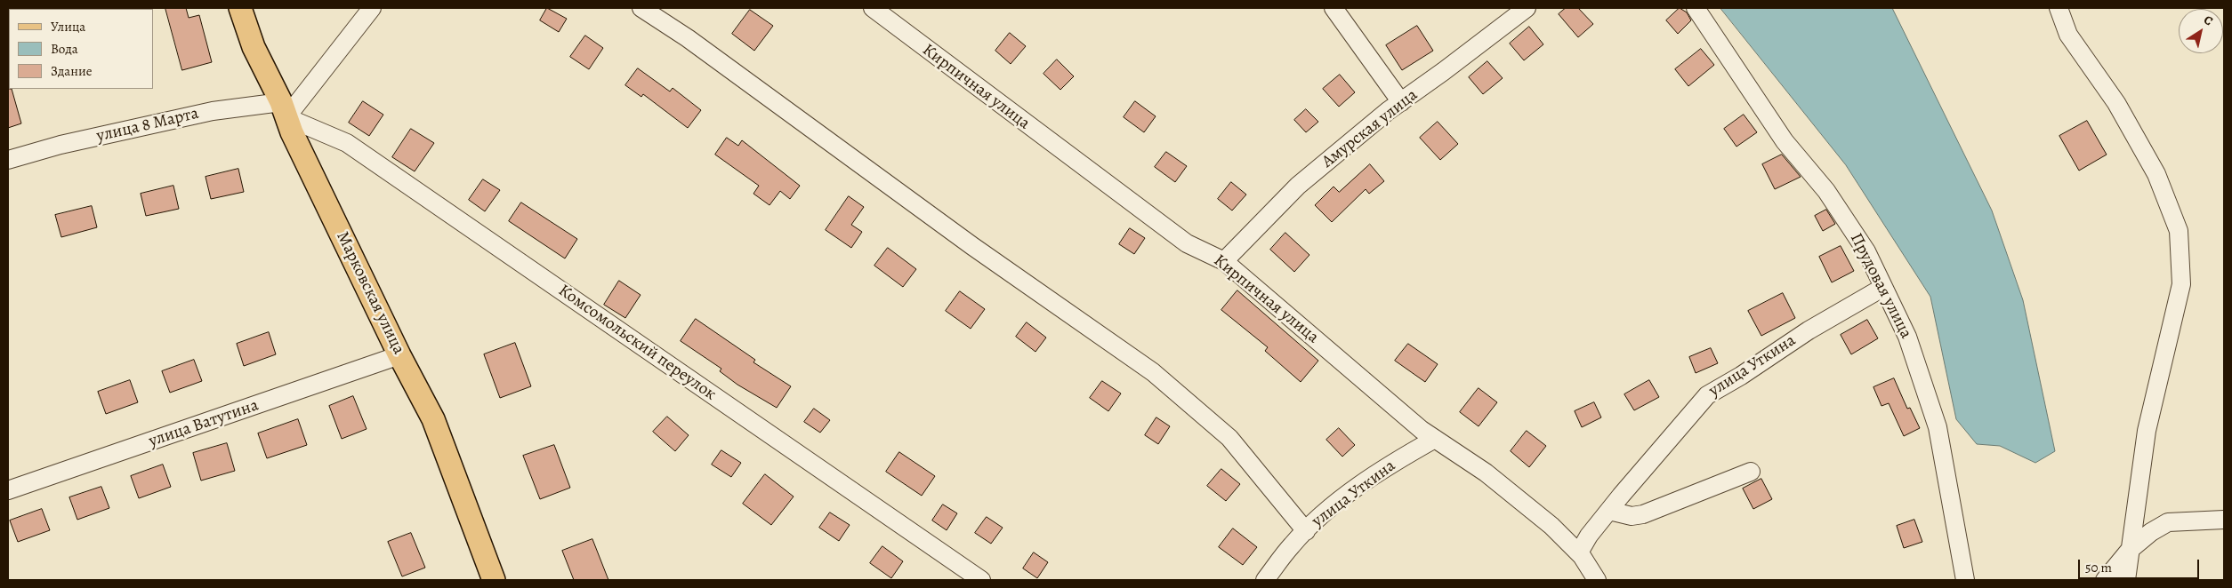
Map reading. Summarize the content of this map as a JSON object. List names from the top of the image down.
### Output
{
  "streets": {
    "main road": ["Марковская улица"],
    "street": [
      "Кирпичная улица",
      "улица 8 Марта",
      "Амурская улица",
      "Прудовая улица",
      "Комсомольский переулок",
      "улица Уткина",
      "улица Ватутина"
    ]
  },
  "crossings": [
    ["Кирпичная улица", "Амурская улица"],
    ["Кирпичная улица", "улица Уткина"],
    ["улица 8 Марта", "Марковская улица"],
    ["улица 8 Марта", "Комсомольский переулок"],
    ["Прудовая улица", "улица Уткина"],
    ["Марковская улица", "Комсомольский переулок"],
    ["Марковская улица", "улица Ватутина"]
  ],
  "legend": ["Улица", "Вода", "Здание"],
  "scale_bar": "50 m",
  "north": "top right"
}
